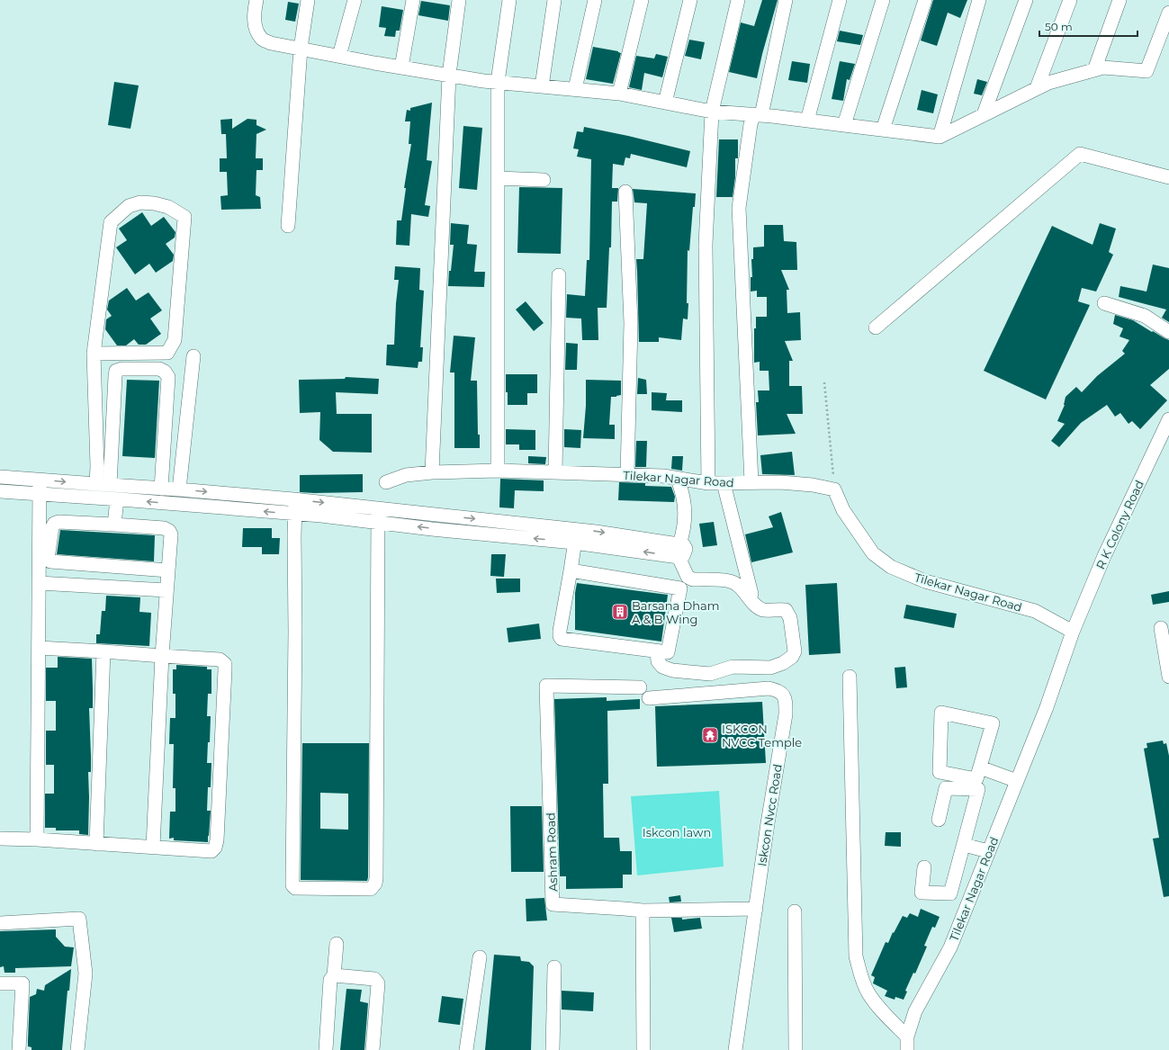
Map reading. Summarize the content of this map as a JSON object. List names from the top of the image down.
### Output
{
  "streets": {
    "street": [
      "Tilekar Nagar Road",
      "R K Colony Road",
      "Iskcon Nvcc Road",
      "Ashram Road"
    ]
  },
  "crossings": [
    ["Tilekar Nagar Road", "R K Colony Road"]
  ],
  "parks": ["Iskcon lawn"],
  "places": {
    "building": ["Barsana Dham A & B Wing"],
    "temple": ["ISKCON NVCC Temple"]
  },
  "scale_bar": "50 m"
}
